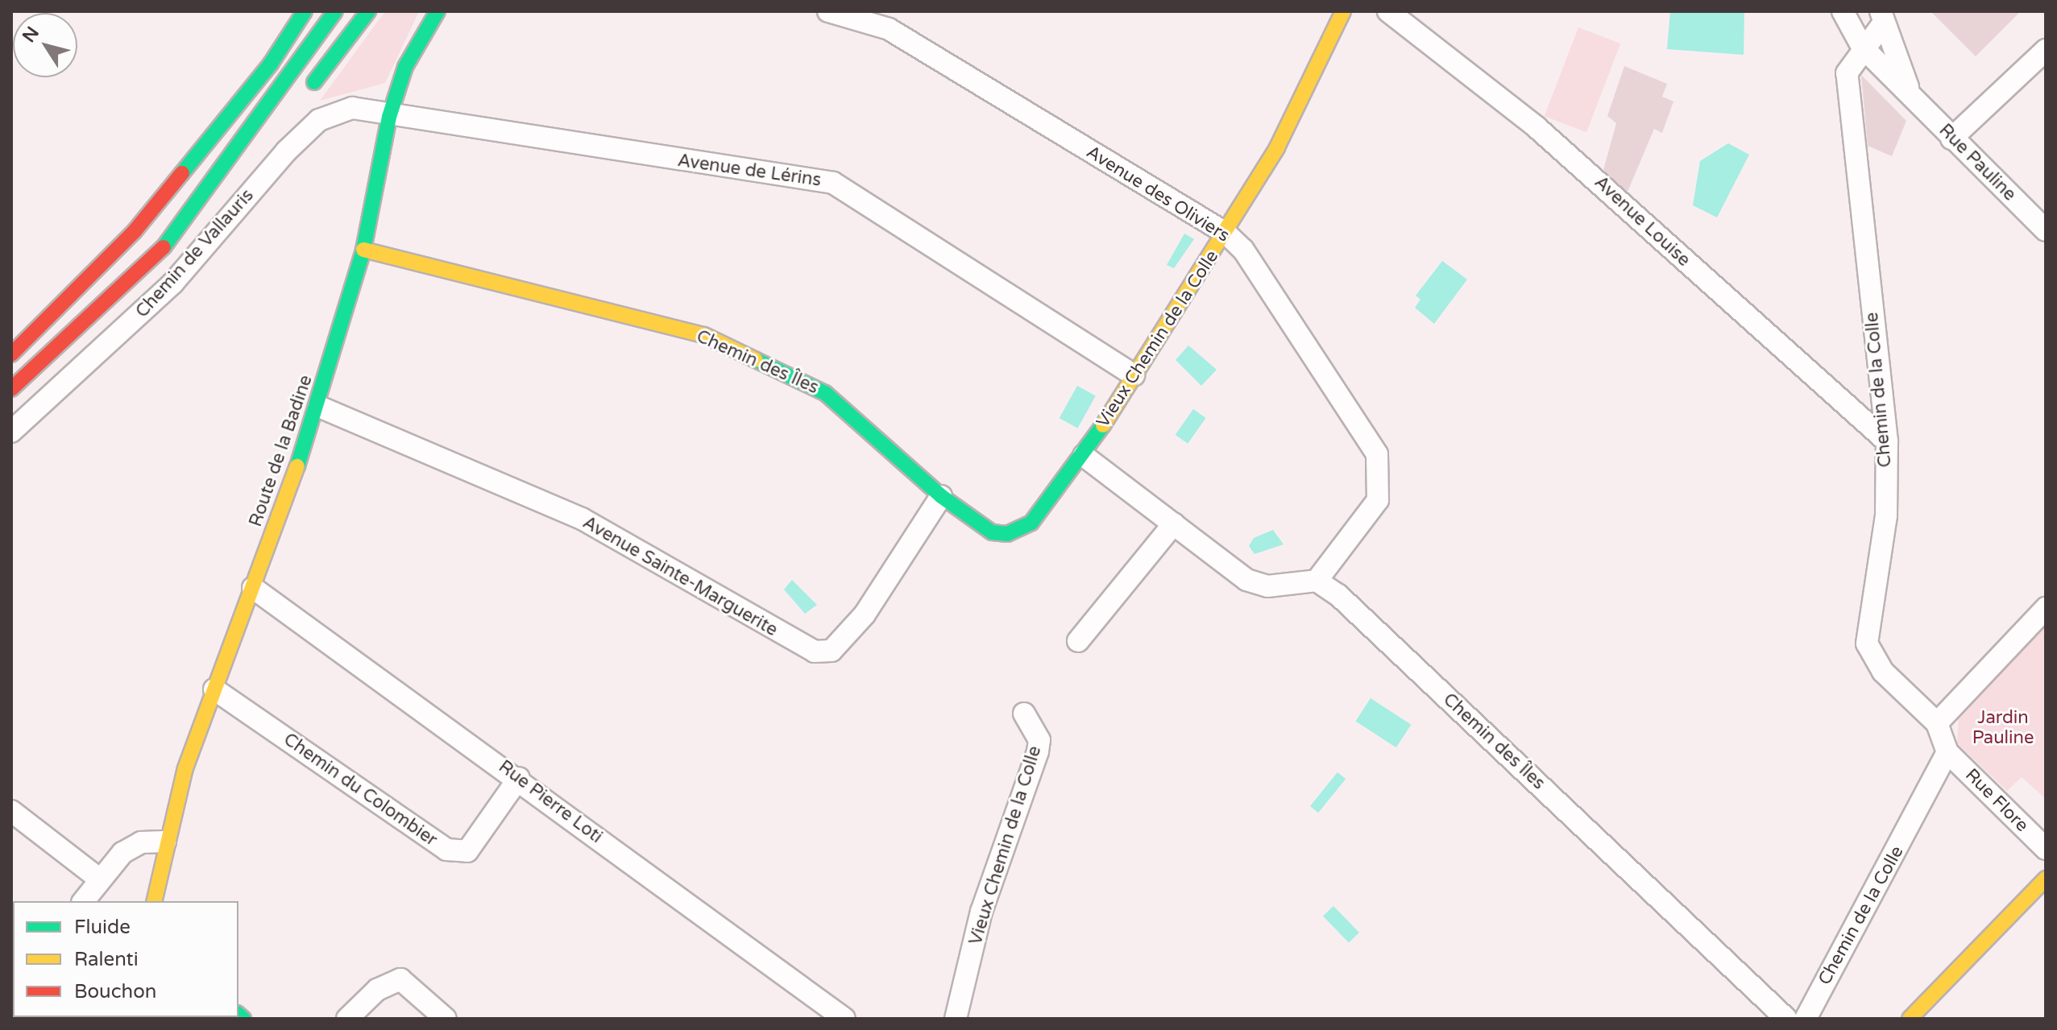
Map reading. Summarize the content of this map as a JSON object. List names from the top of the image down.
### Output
{
  "streets": {
    "main road": ["Vieux Chemin de la Colle", "Chemin des Îles", "Route de la Badine"],
    "street": [
      "Rue Pauline",
      "Avenue de Lérins",
      "Avenue des Oliviers",
      "Avenue Louise",
      "Chemin de Vallauris",
      "Chemin de la Colle",
      "Avenue Sainte-Marguerite",
      "Chemin du Colombier",
      "Rue Flore",
      "Rue Pierre Loti"
    ]
  },
  "crossings": [
    ["Rue Pauline", "Chemin de la Colle"],
    ["Avenue de Lérins", "Chemin de Vallauris"],
    ["Avenue de Lérins", "Vieux Chemin de la Colle"],
    ["Avenue de Lérins", "Route de la Badine"],
    ["Avenue des Oliviers", "Vieux Chemin de la Colle"],
    ["Avenue des Oliviers", "Chemin des Îles"],
    ["Avenue Louise", "Chemin de la Colle"],
    ["Chemin de Vallauris", "Route de la Badine"],
    ["Vieux Chemin de la Colle", "Chemin des Îles"],
    ["Chemin des Îles", "Route de la Badine"],
    ["Chemin des Îles", "Avenue Sainte-Marguerite"],
    ["Chemin de la Colle", "Rue Flore"],
    ["Route de la Badine", "Avenue Sainte-Marguerite"],
    ["Route de la Badine", "Chemin du Colombier"],
    ["Route de la Badine", "Rue Pierre Loti"],
    ["Chemin du Colombier", "Rue Pierre Loti"]
  ],
  "parks": ["Jardin Pauline"],
  "legend": ["Fluide", "Ralenti", "Bouchon"],
  "north": "top left"
}
